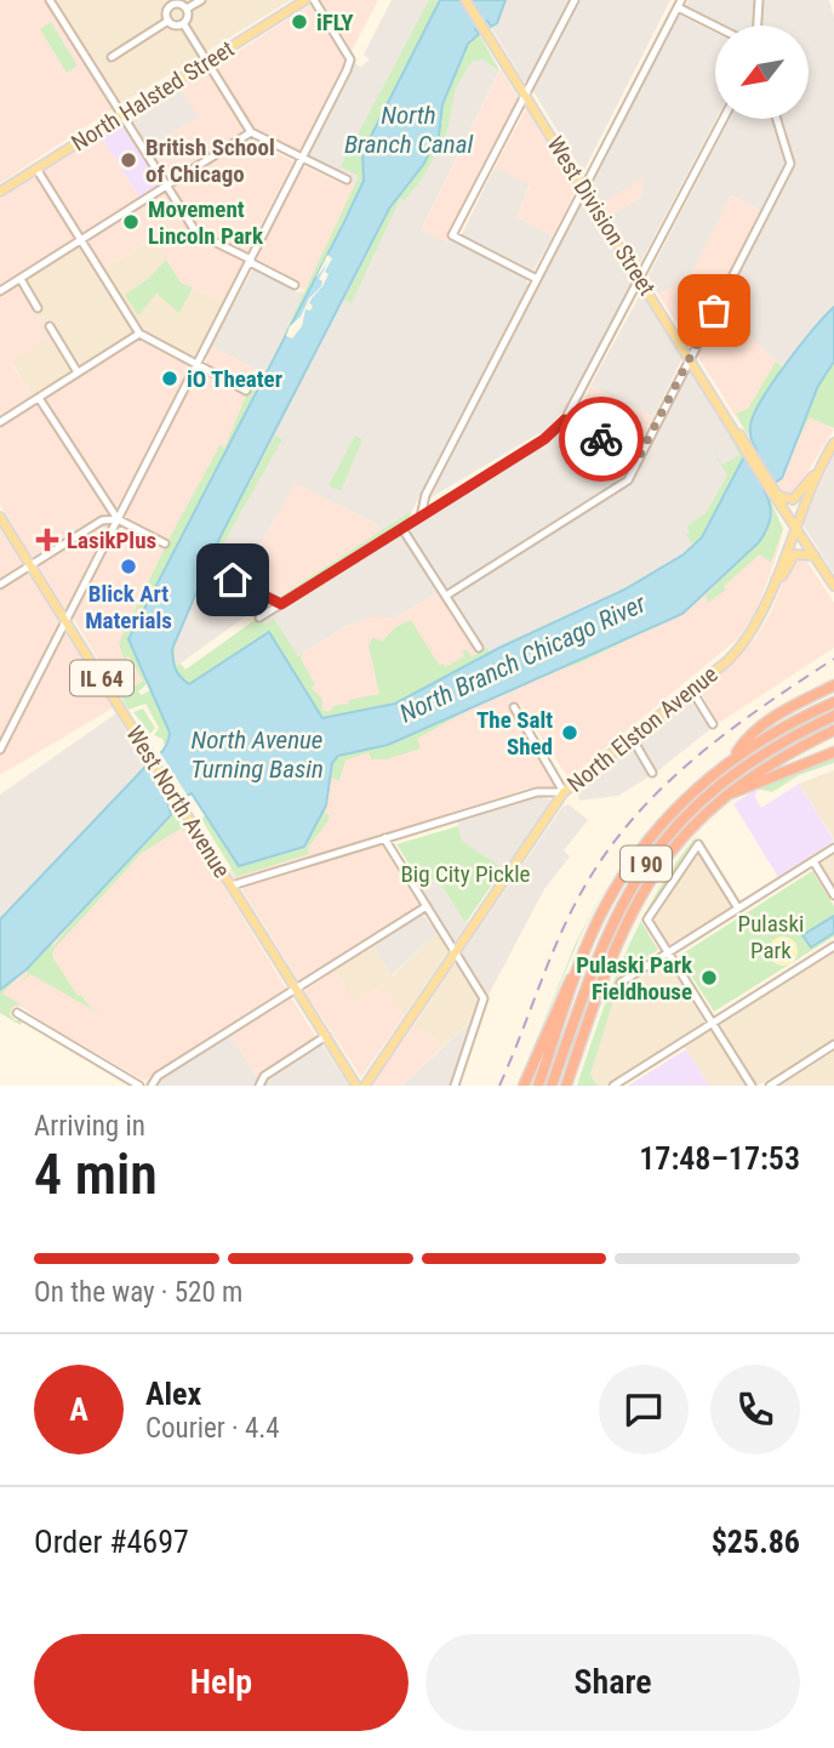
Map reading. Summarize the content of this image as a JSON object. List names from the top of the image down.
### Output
{
  "streets": {
    "highway": ["I 90"],
    "main road": [
      "North Halsted Street",
      "West Division Street",
      "IL 64",
      "North Elston Avenue",
      "West North Avenue"
    ]
  },
  "crossings": [
    ["West Division Street", "North Elston Avenue"]
  ],
  "water": ["North Branch Canal", "North Branch Chicago River", "North Avenue Turning Basin"],
  "parks": ["Big City Pickle", "Pulaski Park"],
  "places": {
    "other": [
      "iFLY",
      "British School of Chicago",
      "Movement Lincoln Park",
      "iO Theater",
      "Blick Art Materials",
      "The Salt Shed",
      "Pulaski Park Fieldhouse"
    ],
    "health": ["LasikPlus"]
  },
  "north": "bottom left",
  "page": {
    "heading": ["4 min", "Arriving in", "17:48–17:53"],
    "panel": [
      "Alex",
      "Courier · 4.4",
      "Order #4697",
      "$25.86"
    ],
    "bar": "On the way · 520 m",
    "round": "A",
    "buttons": ["Help", "Share"]
  }
}
